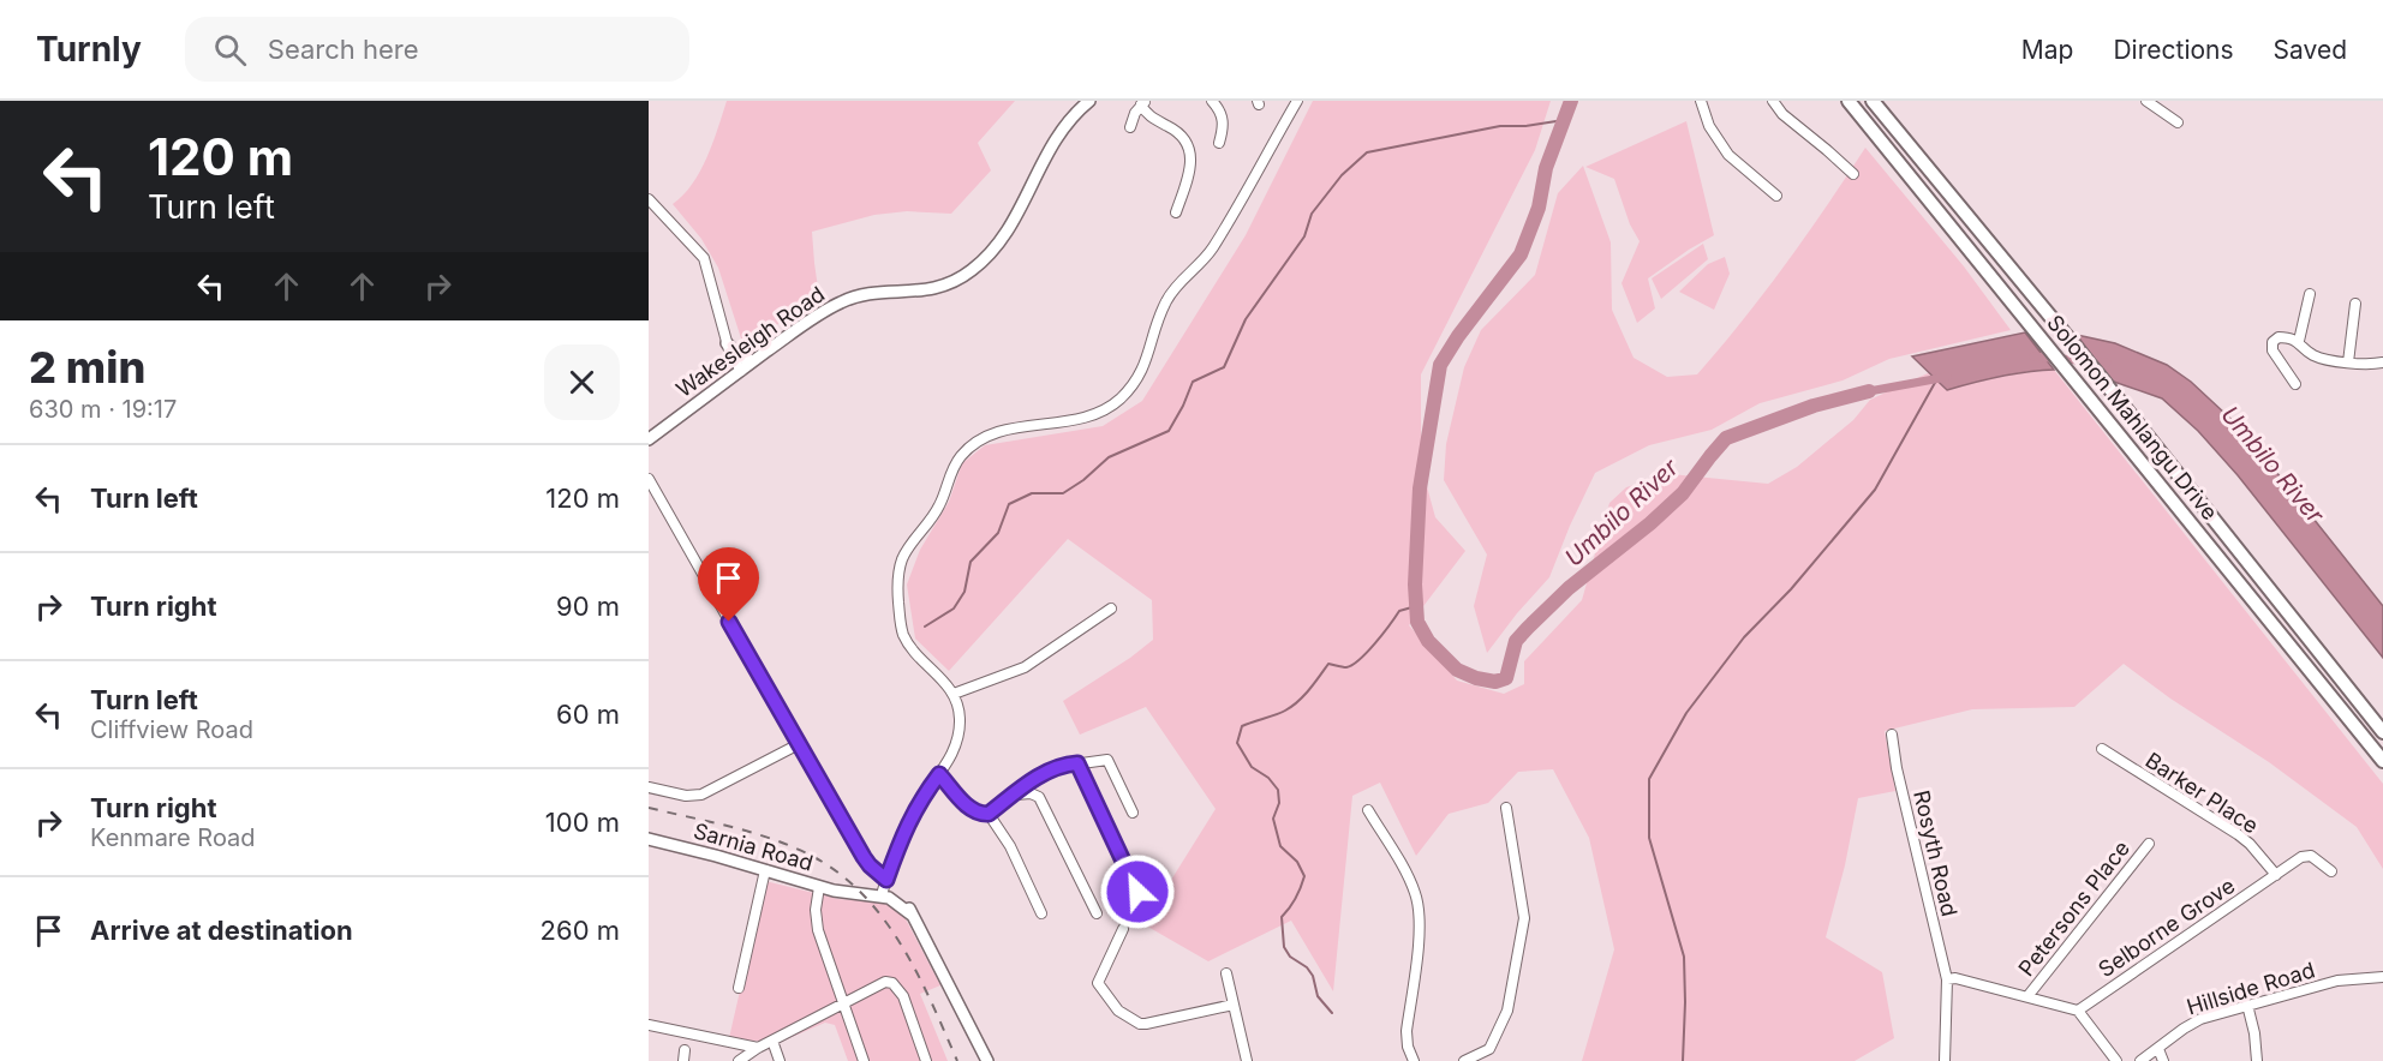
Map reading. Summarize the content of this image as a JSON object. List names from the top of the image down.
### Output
{
  "streets": {
    "highway": ["Solomon Mahlangu Drive"],
    "main road": ["Wakesleigh Road", "Sarnia Road"],
    "street": [
      "Barker Place",
      "Rosyth Road",
      "Petersons Place",
      "Selborne Grove",
      "Hillside Road"
    ]
  },
  "crossings": [
    ["Barker Place", "Selborne Grove"]
  ],
  "water": ["Umbilo River"],
  "page": {
    "header": "Turnly",
    "search": "Search here",
    "nav": ["Map", "Directions", "Saved"],
    "turn": ["120 m", "Turn left"],
    "heading": ["2 min", "630 m · 19:17"],
    "list": [
      {
        "name": "Turn left",
        "value": "120 m"
      },
      {
        "name": "Turn right",
        "value": "90 m"
      },
      {
        "name": "Turn left",
        "note": "Cliffview Road",
        "value": "60 m"
      },
      {
        "name": "Turn right",
        "note": "Kenmare Road",
        "value": "100 m"
      },
      {
        "name": "Arrive at destination",
        "value": "260 m"
      }
    ]
  }
}
